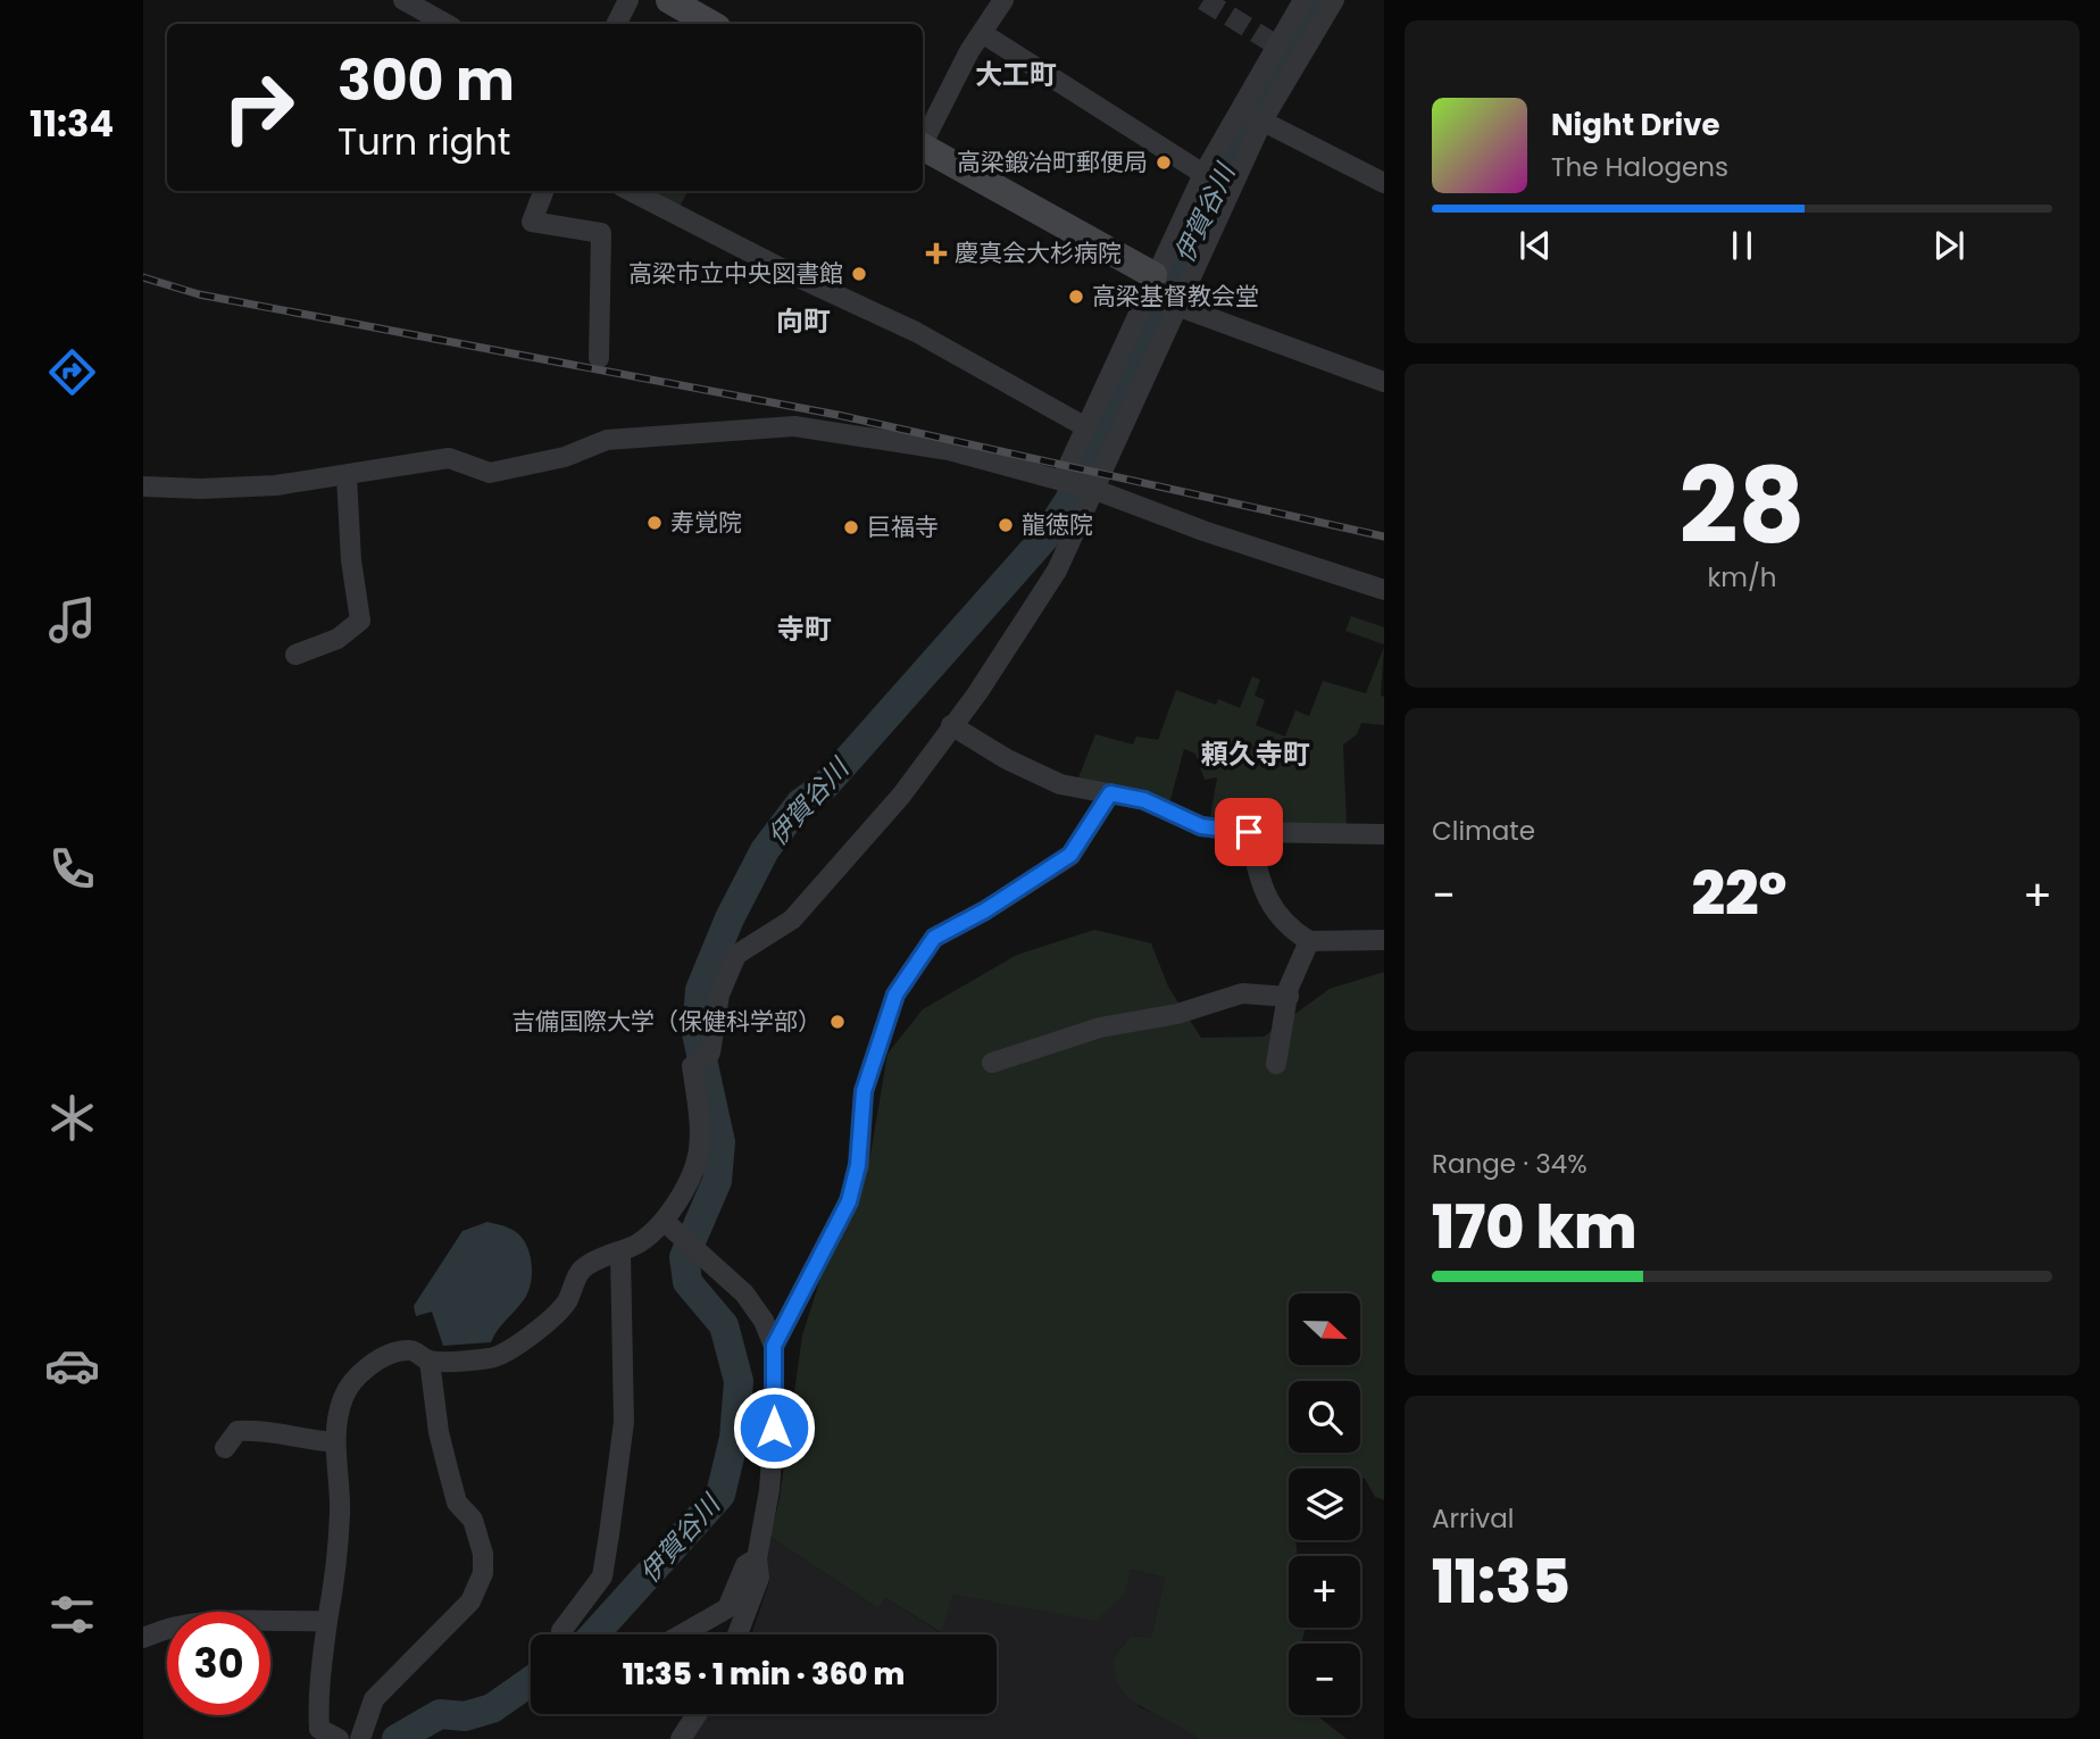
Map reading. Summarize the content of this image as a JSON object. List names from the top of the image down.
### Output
{
  "districts": [
    "大工町",
    "向町",
    "寺町",
    "頼久寺町"
  ],
  "water": ["伊賀谷川"],
  "places": {
    "other": [
      "高梁鍛冶町郵便局",
      "高梁市立中央図書館",
      "高梁基督教会堂",
      "寿覚院",
      "龍徳院",
      "巨福寺",
      "吉備国際大学（保健科学部）"
    ],
    "health": ["慶真会大杉病院"]
  },
  "north": "right",
  "page": {
    "tabs": "11:34",
    "turn": ["300 m", "Turn right"],
    "song": ["Night Drive", "The Halogens"],
    "tile": [
      ["28", "km/h"],
      "Climate",
      ["Range · 34%", "170 km"],
      ["Arrival", "11:35"]
    ],
    "heat": ["−", "22°", "+"],
    "map_buttons": ["+", "−"],
    "limit": "30",
    "trip": "11:35 · 1 min · 360 m"
  }
}
